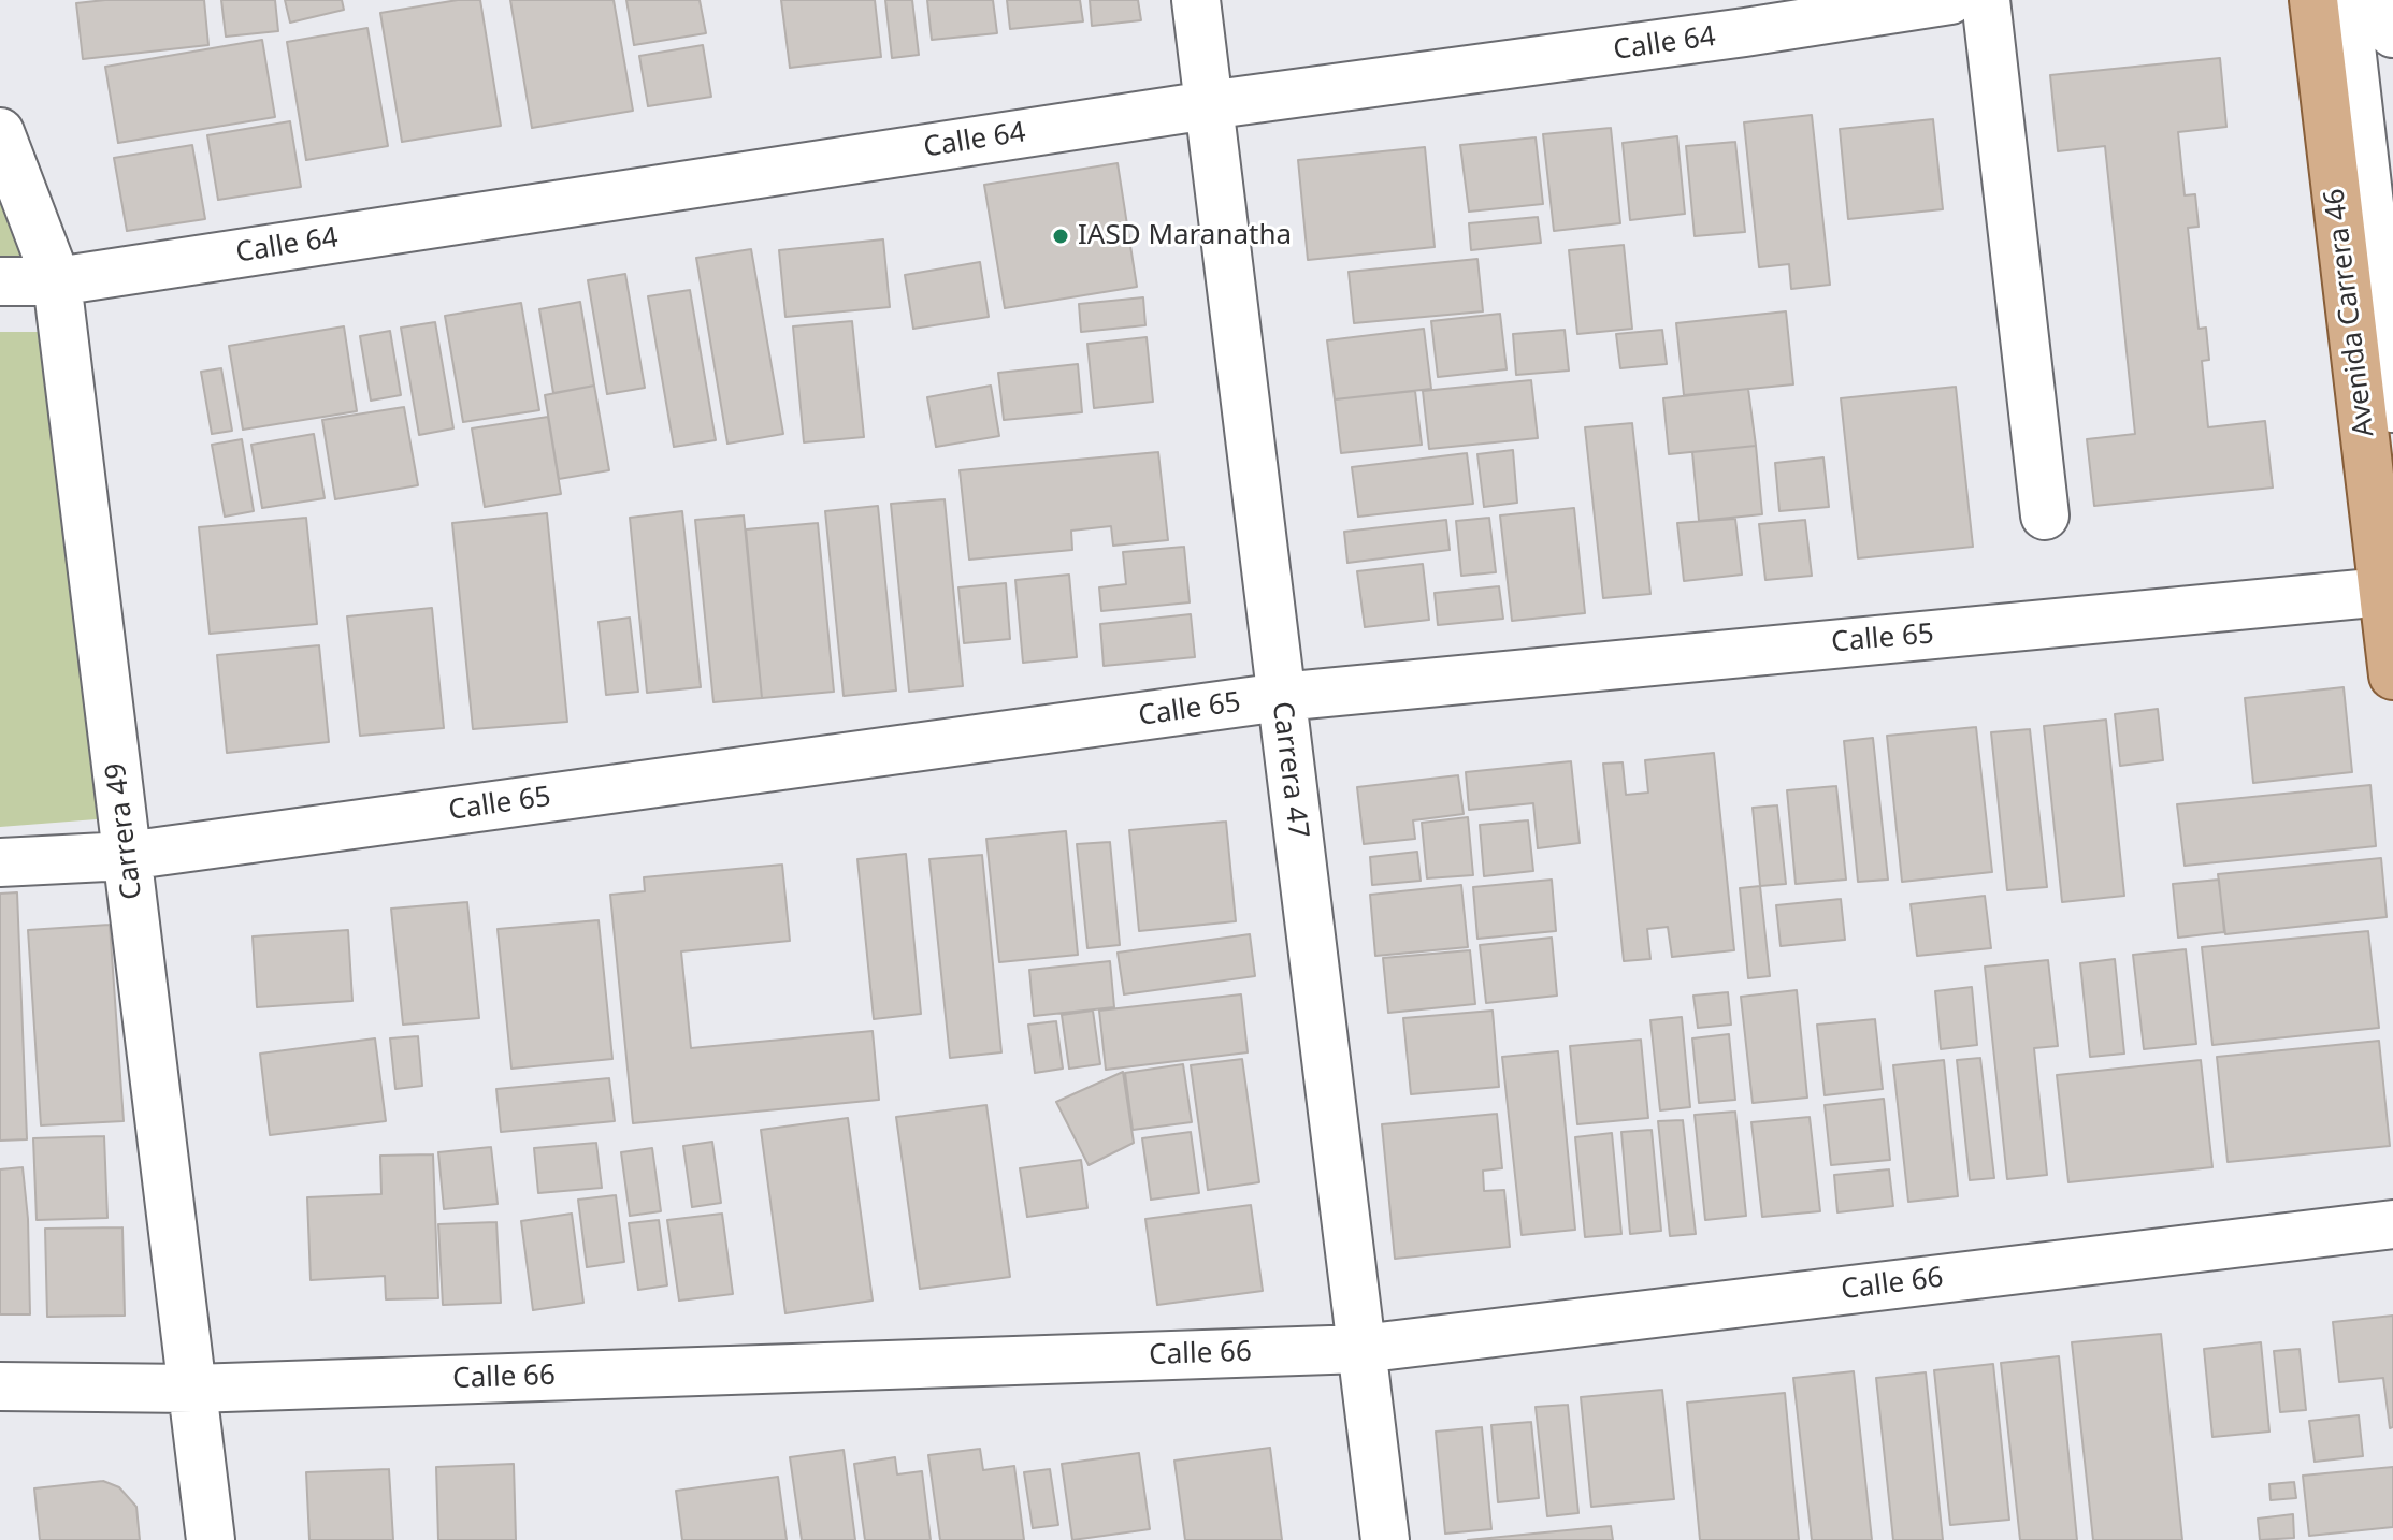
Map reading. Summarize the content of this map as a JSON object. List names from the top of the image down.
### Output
{
  "streets": {
    "main road": ["Avenida Carrera 46"],
    "street": [
      "Calle 64",
      "Calle 65",
      "Carrera 47",
      "Carrera 49",
      "Calle 66"
    ]
  },
  "crossings": [
    ["Calle 64", "Carrera 47"],
    ["Calle 64", "Carrera 49"],
    ["Avenida Carrera 46", "Calle 65"],
    ["Calle 65", "Carrera 47"],
    ["Calle 65", "Carrera 49"],
    ["Carrera 47", "Calle 66"],
    ["Carrera 49", "Calle 66"]
  ],
  "places": ["IASD Maranatha"]
}
